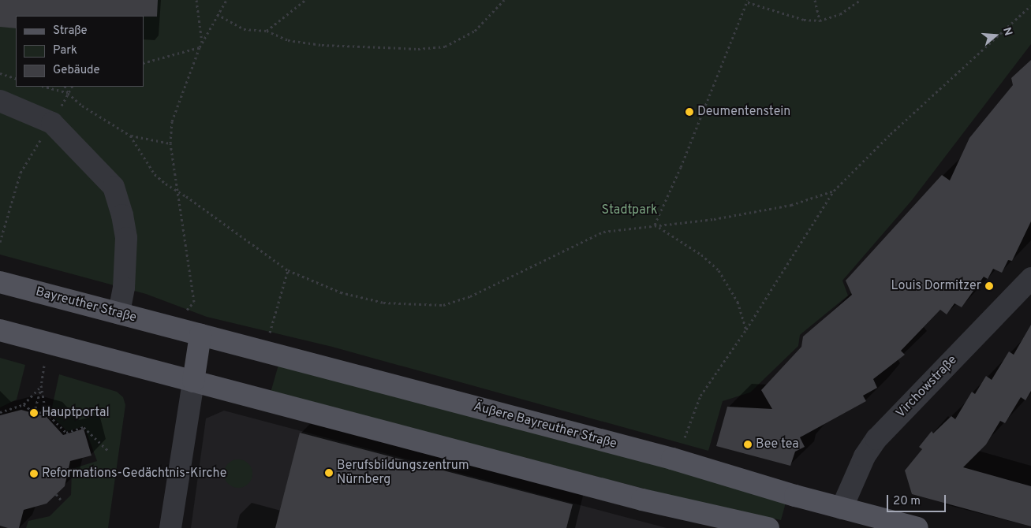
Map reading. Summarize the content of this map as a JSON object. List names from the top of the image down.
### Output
{
  "streets": {
    "main road": ["Bayreuther Straße", "Äußere Bayreuther Straße"],
    "street": ["Virchowstraße"]
  },
  "crossings": [
    ["Bayreuther Straße", "Äußere Bayreuther Straße"],
    ["Virchowstraße", "Äußere Bayreuther Straße"]
  ],
  "parks": ["Stadtpark"],
  "places": [
    "Deumentenstein",
    "Louis Dormitzer",
    "Hauptportal",
    "Bee tea",
    "Berufsbildungszentrum Nürnberg",
    "Reformations-Gedächtnis-Kirche"
  ],
  "legend": ["Straße", "Park", "Gebäude"],
  "scale_bar": "20 m",
  "north": "right"
}
